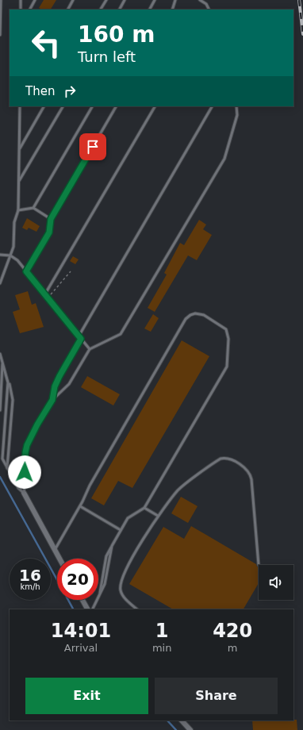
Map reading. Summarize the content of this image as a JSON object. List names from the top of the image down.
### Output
{
  "page": {
    "turn": ["160 m", "Turn left"],
    "then": "Then",
    "speed": "16 km/h",
    "limit": "20",
    "eta": [
      "14:01",
      "Arrival",
      "1",
      "min",
      "420",
      "m"
    ],
    "buttons": ["Exit", "Share"]
  }
}
